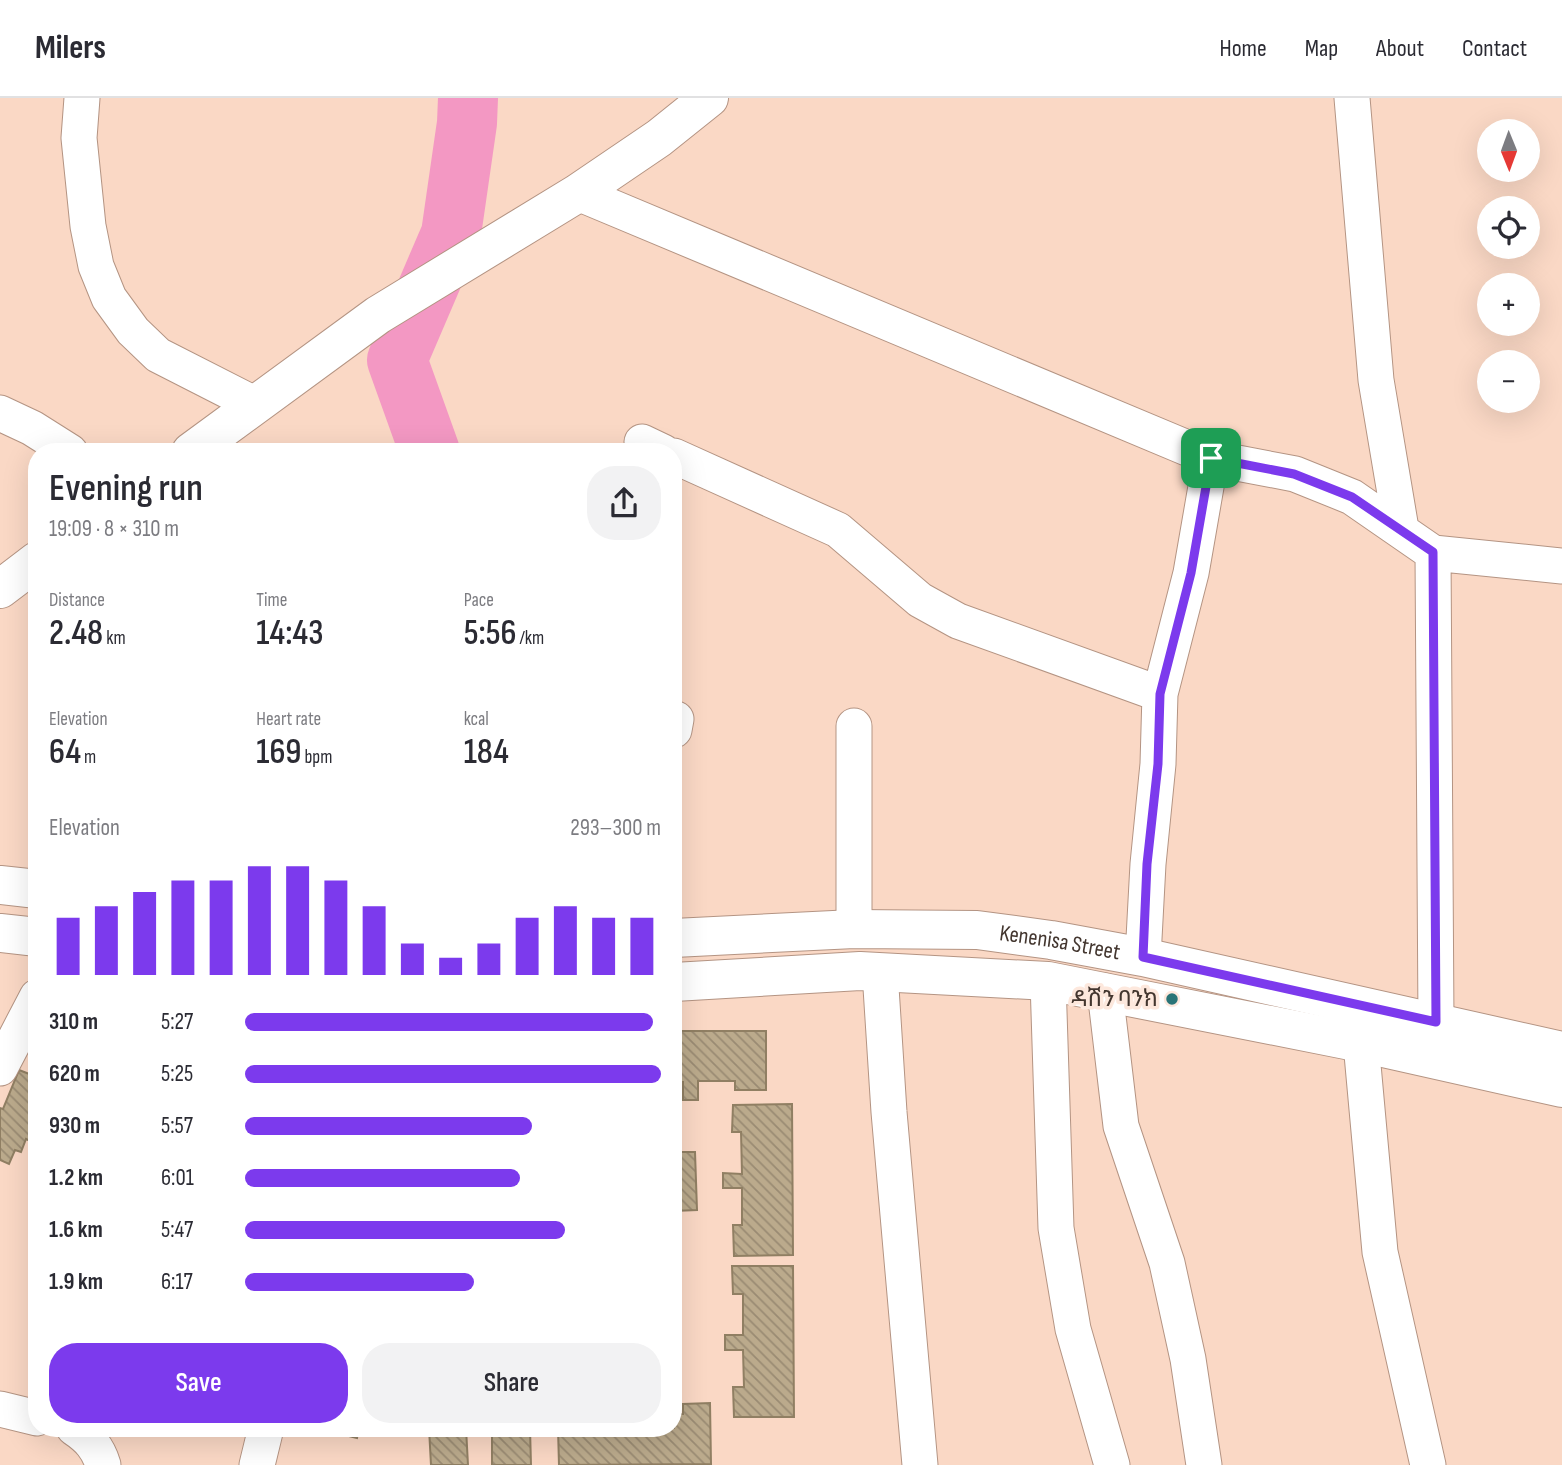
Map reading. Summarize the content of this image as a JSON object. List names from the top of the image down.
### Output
{
  "streets": {
    "main road": ["Kenenisa Street"]
  },
  "places": ["ዳሽን ባንክ"],
  "north": "bottom",
  "page": {
    "header": "Milers",
    "nav": [
      "Home",
      "Map",
      "About",
      "Contact"
    ],
    "map_buttons": ["+", "−"],
    "heading": ["Evening run", "19:09 · 8 × 310 m"],
    "stats": [
      ["Distance", "2.48 km"],
      ["Time", "14:43"],
      ["Pace", "5:56 /km"],
      ["Elevation", "64 m"],
      ["Heart rate", "169 bpm"],
      ["kcal", "184"]
    ],
    "chart": ["Elevation", "293–300 m"],
    "list": [
      {
        "name": "310 m",
        "note": "5:27"
      },
      {
        "name": "620 m",
        "note": "5:25"
      },
      {
        "name": "930 m",
        "note": "5:57"
      },
      {
        "name": "1.2 km",
        "note": "6:01"
      },
      {
        "name": "1.6 km",
        "note": "5:47"
      },
      {
        "name": "1.9 km",
        "note": "6:17"
      }
    ],
    "buttons": ["Save", "Share"]
  }
}
